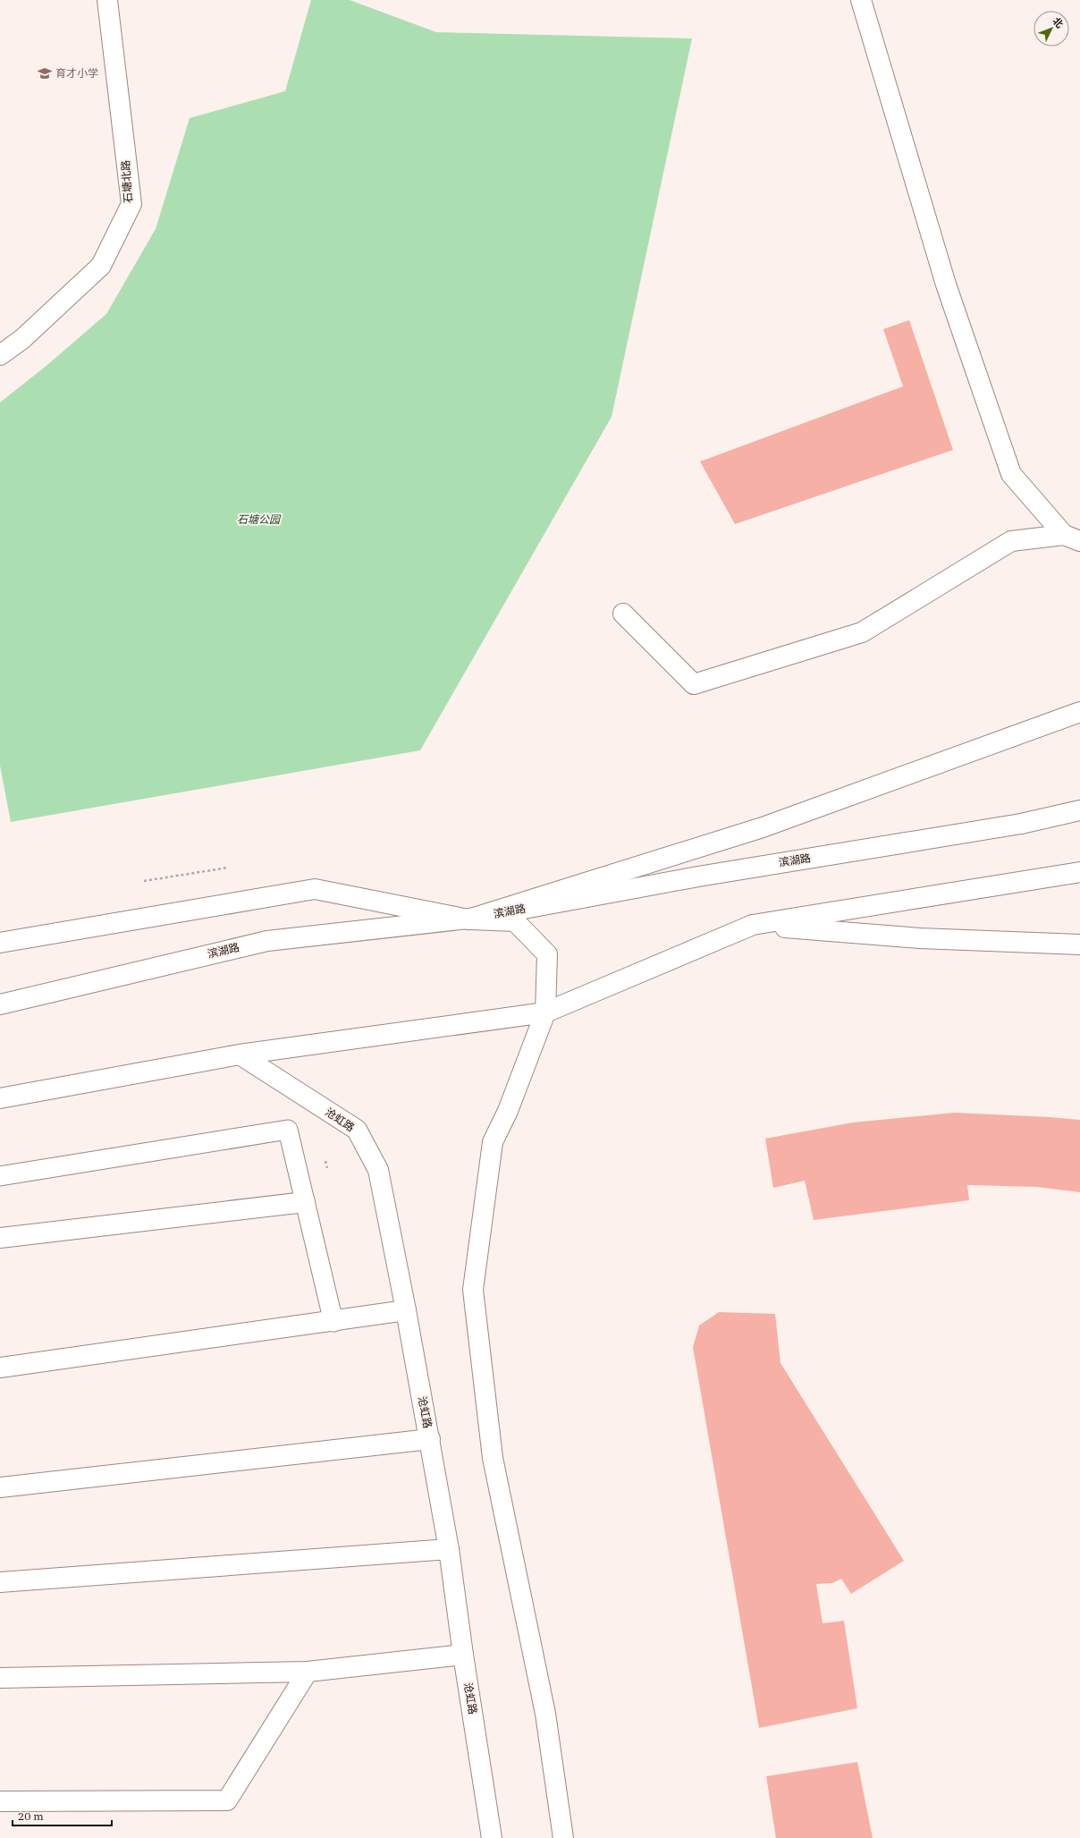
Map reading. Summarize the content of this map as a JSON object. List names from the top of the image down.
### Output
{
  "streets": {
    "main road": ["石塘北路", "滨湖路", "沧虹路"]
  },
  "parks": ["石塘公园"],
  "places": {
    "school or university": ["育才小学"]
  },
  "scale_bar": "20 m",
  "north": "top right"
}
